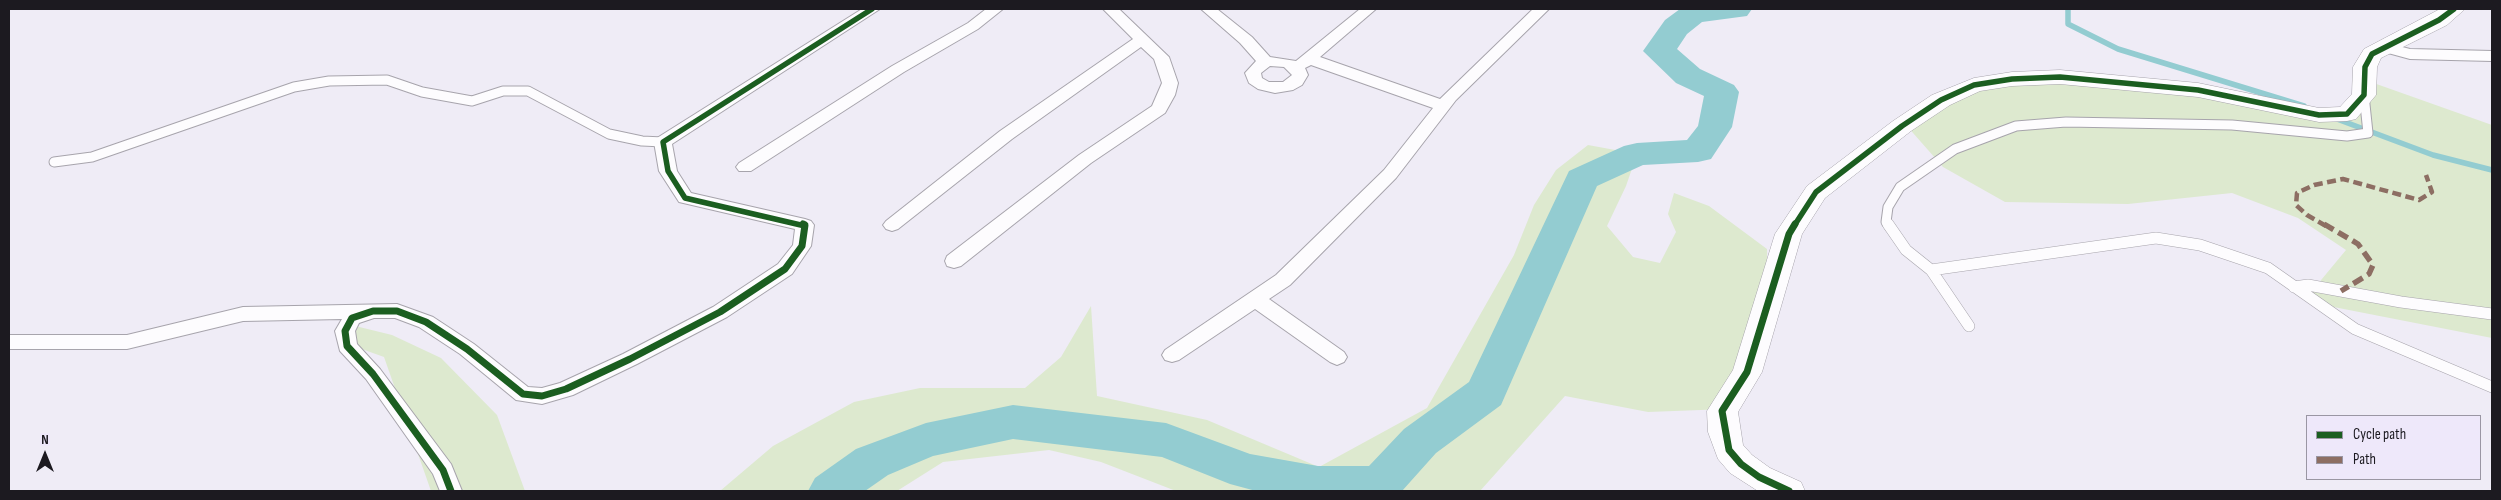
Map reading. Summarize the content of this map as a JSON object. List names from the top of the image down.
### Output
{
  "legend": ["Cycle path", "Path"],
  "north": "top"
}
